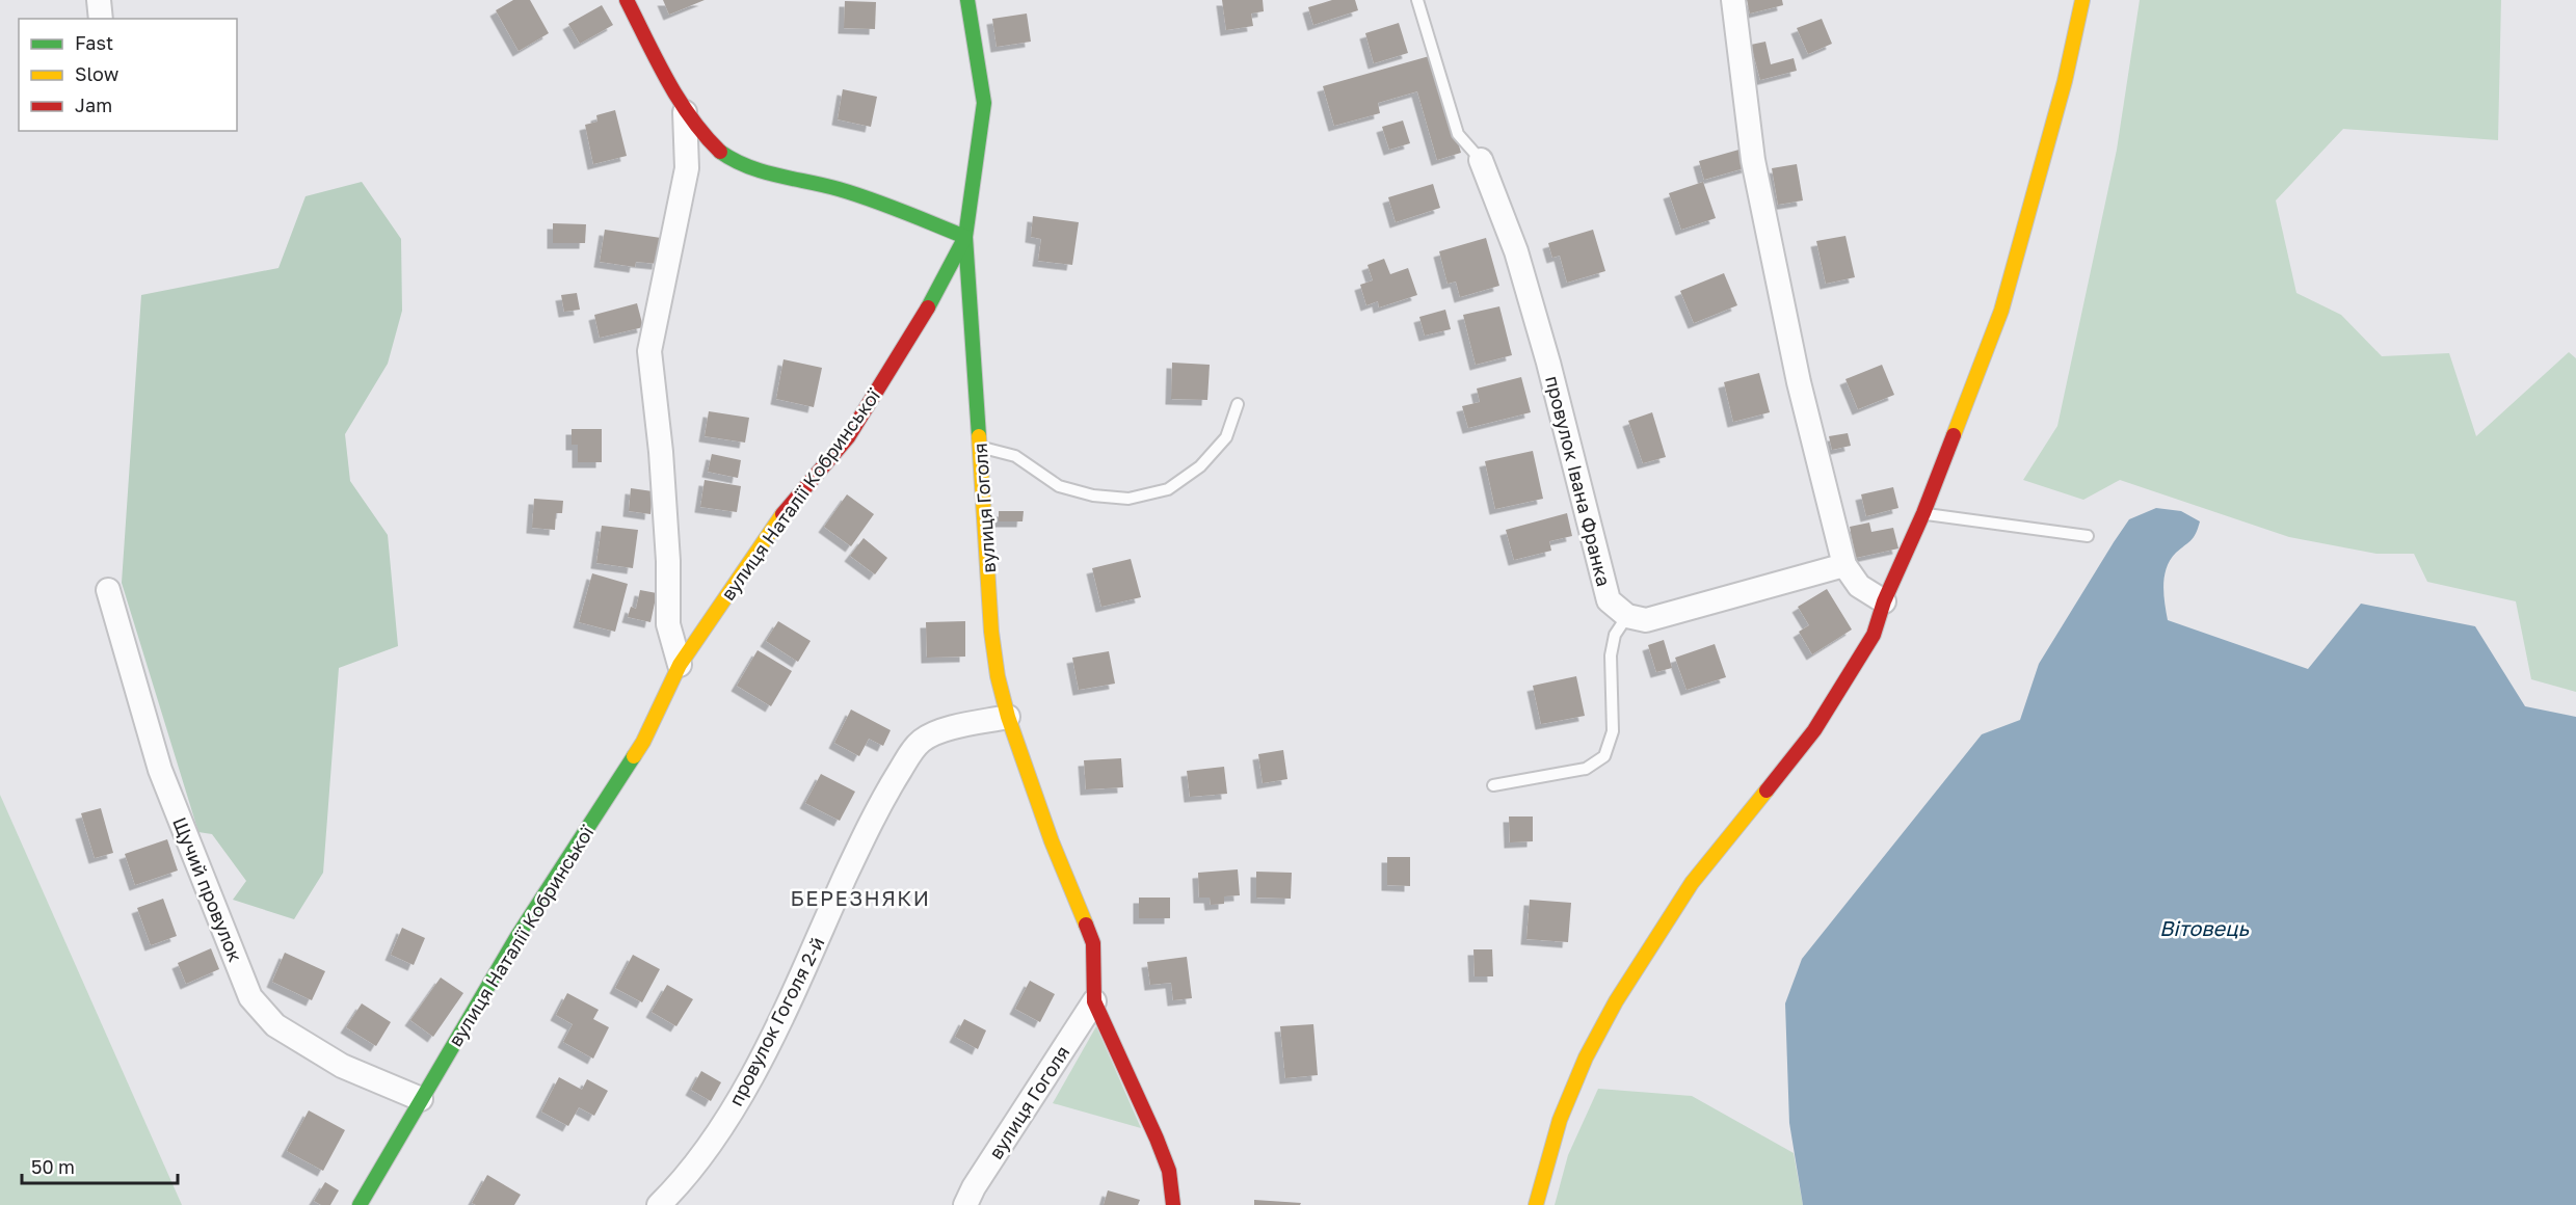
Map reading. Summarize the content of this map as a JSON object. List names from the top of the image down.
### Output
{
  "streets": {
    "street": [
      "провулок Івана Франка",
      "вулиця Наталії Кобринської",
      "вулиця Гоголя",
      "Щучий провулок",
      "провулок Гоголя 2-й"
    ]
  },
  "crossings": [
    ["вулиця Наталії Кобринської", "вулиця Гоголя"],
    ["вулиця Наталії Кобринської", "Щучий провулок"],
    ["вулиця Гоголя", "провулок Гоголя 2-й"]
  ],
  "districts": ["БЕРЕЗНЯКИ"],
  "water": ["Вітовець"],
  "legend": ["Fast", "Slow", "Jam"],
  "scale_bar": "50 m"
}
